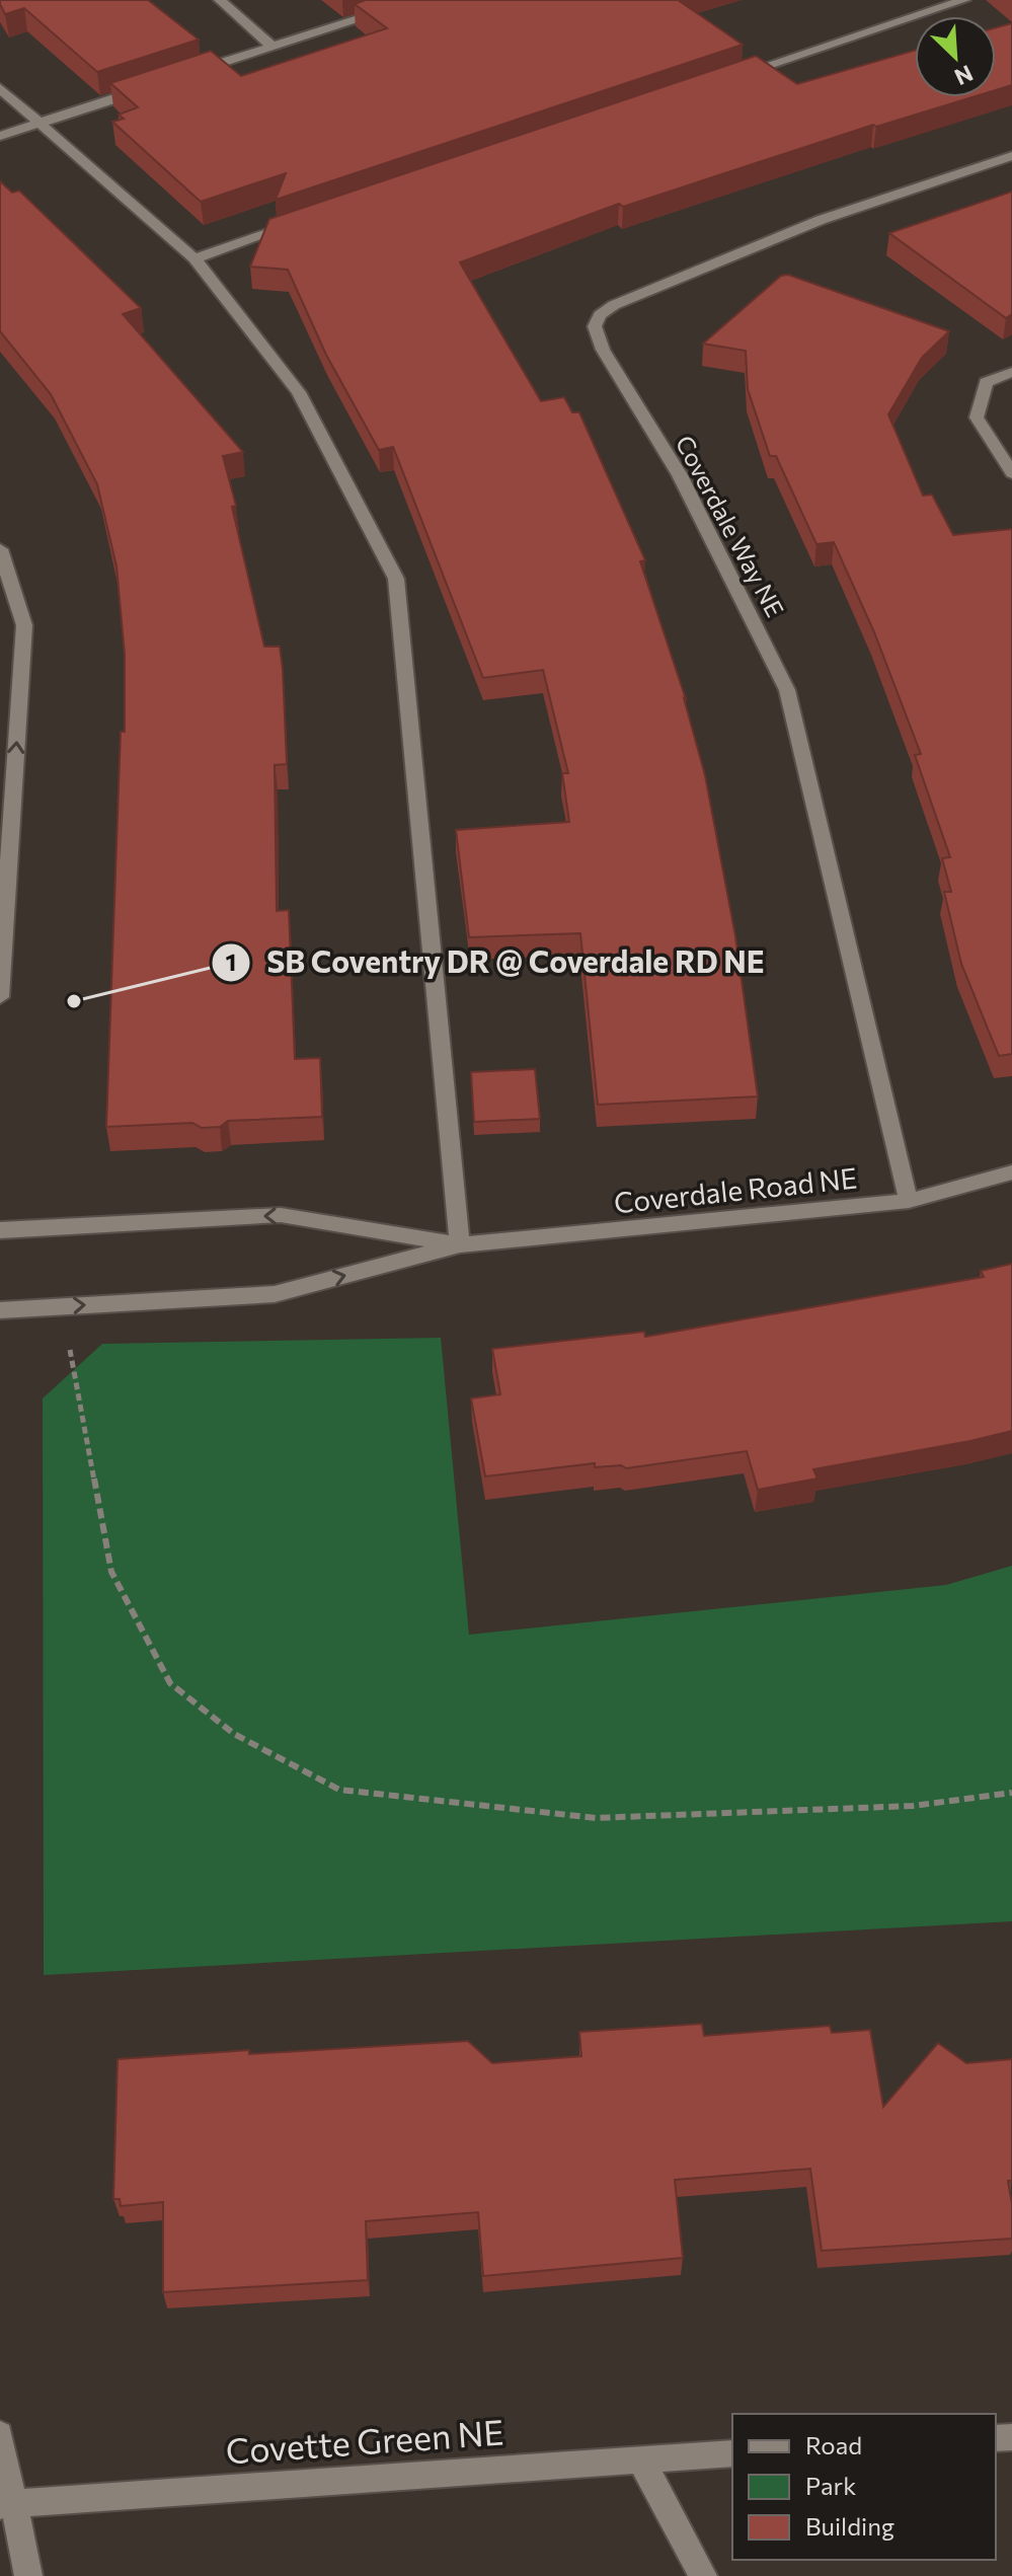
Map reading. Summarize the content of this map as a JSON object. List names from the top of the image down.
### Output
{
  "streets": {
    "street": ["Coverdale Way NE", "Coverdale Road NE", "Covette Green NE"]
  },
  "crossings": [
    ["Coverdale Way NE", "Coverdale Road NE"]
  ],
  "places": ["SB Coventry DR @ Coverdale RD NE"],
  "legend": ["Road", "Park", "Building"],
  "north": "bottom right"
}
